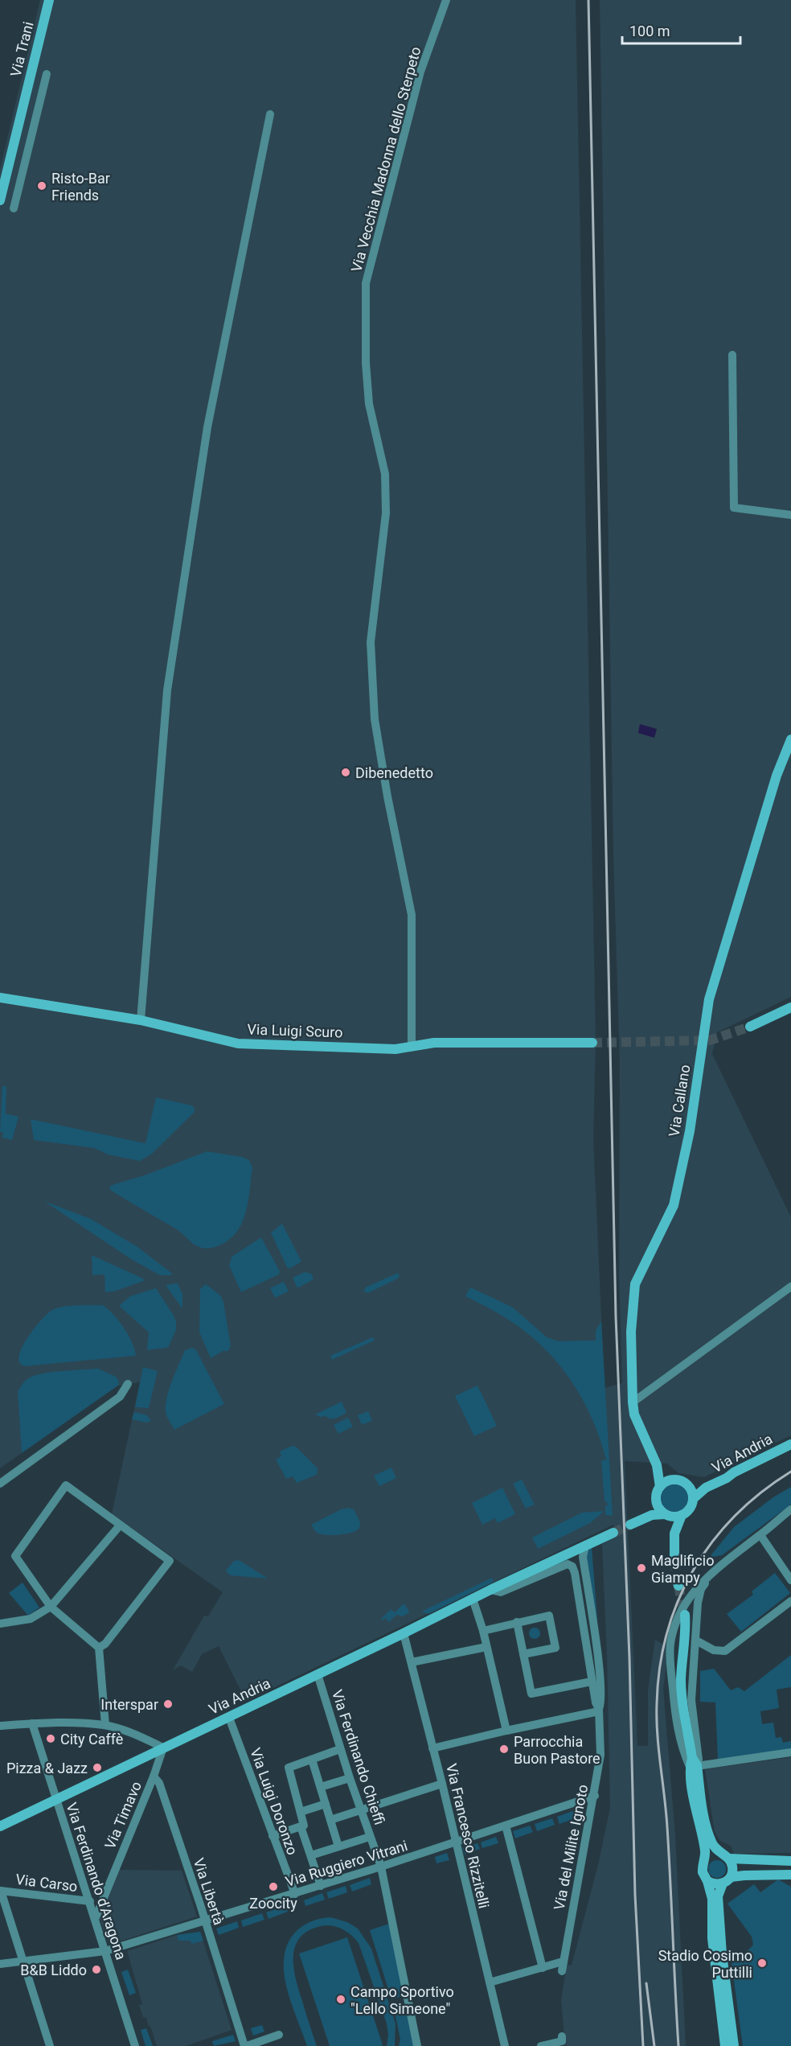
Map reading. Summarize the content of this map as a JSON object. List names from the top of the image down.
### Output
{
  "streets": {
    "main road": [
      "Via Trani",
      "Via Luigi Scuro",
      "Via Callano",
      "Via Andria"
    ],
    "street": [
      "Via Vecchia Madonna dello Sterpeto",
      "Via Ferdinando Chieffi",
      "Via Luigi Doronzo",
      "Via Timavo",
      "Via Francesco Rizzitelli",
      "Via del Milite Ignoto",
      "Via Ruggiero Vitrani",
      "Via Ferdinando d'Aragona",
      "Via Carso",
      "Via Libertà"
    ]
  },
  "crossings": [
    ["Via Vecchia Madonna dello Sterpeto", "Via Luigi Scuro"],
    ["Via Callano", "Via Andria"],
    ["Via Andria", "Via Ferdinando Chieffi"],
    ["Via Andria", "Via Luigi Doronzo"],
    ["Via Andria", "Via Francesco Rizzitelli"],
    ["Via Andria", "Via del Milite Ignoto"],
    ["Via Andria", "Via Ferdinando d'Aragona"],
    ["Via Ferdinando Chieffi", "Via Ruggiero Vitrani"],
    ["Via Luigi Doronzo", "Via Ruggiero Vitrani"],
    ["Via Timavo", "Via Ferdinando d'Aragona"],
    ["Via Timavo", "Via Libertà"],
    ["Via Francesco Rizzitelli", "Via Ruggiero Vitrani"],
    ["Via del Milite Ignoto", "Via Ruggiero Vitrani"],
    ["Via Ruggiero Vitrani", "Via Ferdinando d'Aragona"],
    ["Via Ruggiero Vitrani", "Via Libertà"],
    ["Via Ferdinando d'Aragona", "Via Carso"]
  ],
  "places": [
    "Risto-Bar Friends",
    "Dibenedetto",
    "Maglificio Giampy",
    "Interspar",
    "City Caffè",
    "Parrocchia Buon Pastore",
    "Pizza & Jazz",
    "Zoocity",
    "Stadio Cosimo Puttilli",
    "B&B Liddo",
    "Campo Sportivo \"Lello Simeone\""
  ],
  "scale_bar": "100 m"
}
